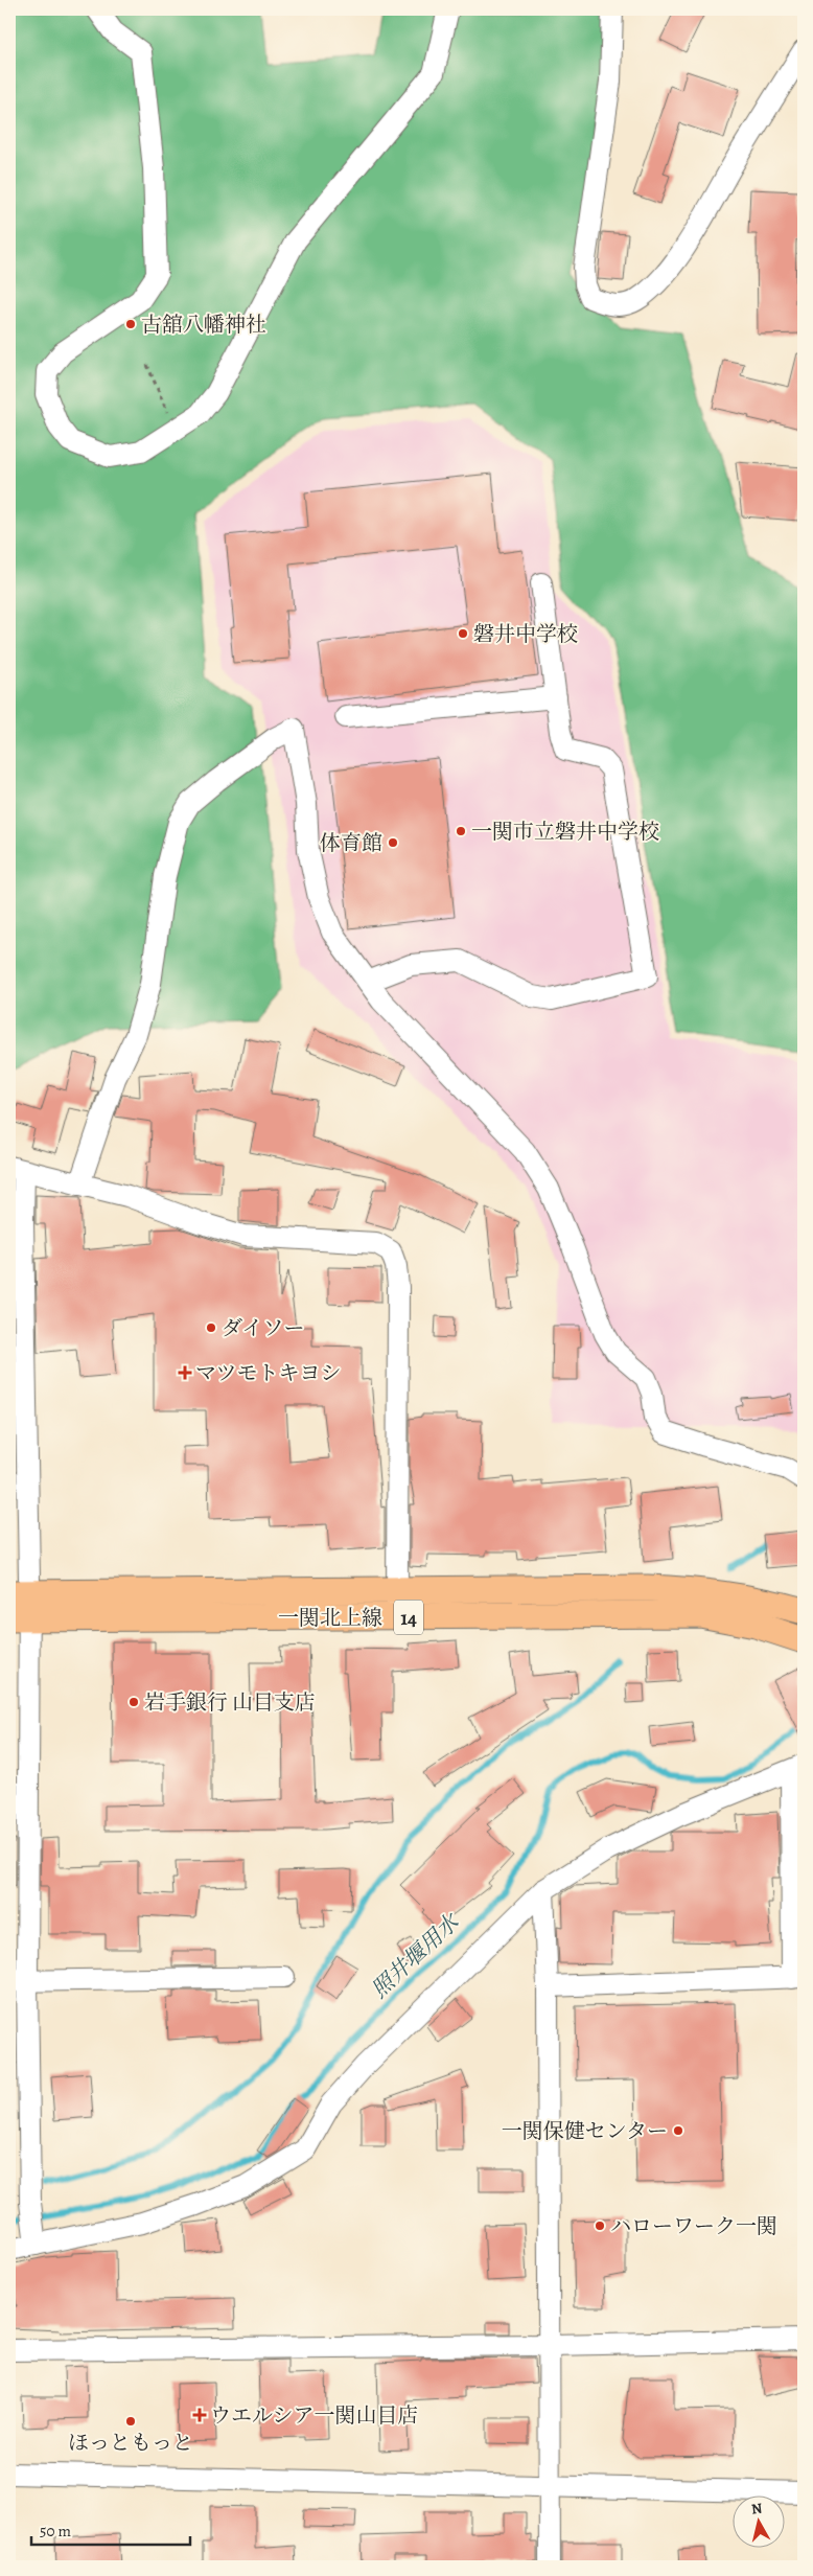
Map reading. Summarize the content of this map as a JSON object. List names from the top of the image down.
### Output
{
  "streets": {
    "main road": ["一関北上線", "14"]
  },
  "water": ["照井堰用水"],
  "places": {
    "other": [
      "古舘八幡神社",
      "磐井中学校",
      "一関市立磐井中学校",
      "体育館",
      "ダイソー",
      "岩手銀行 山目支店",
      "一関保健センター",
      "ハローワーク一関",
      "ほっともっと"
    ],
    "health": ["マツモトキヨシ", "ウエルシア一関山目店"]
  },
  "scale_bar": "50 m",
  "north": "top"
}
